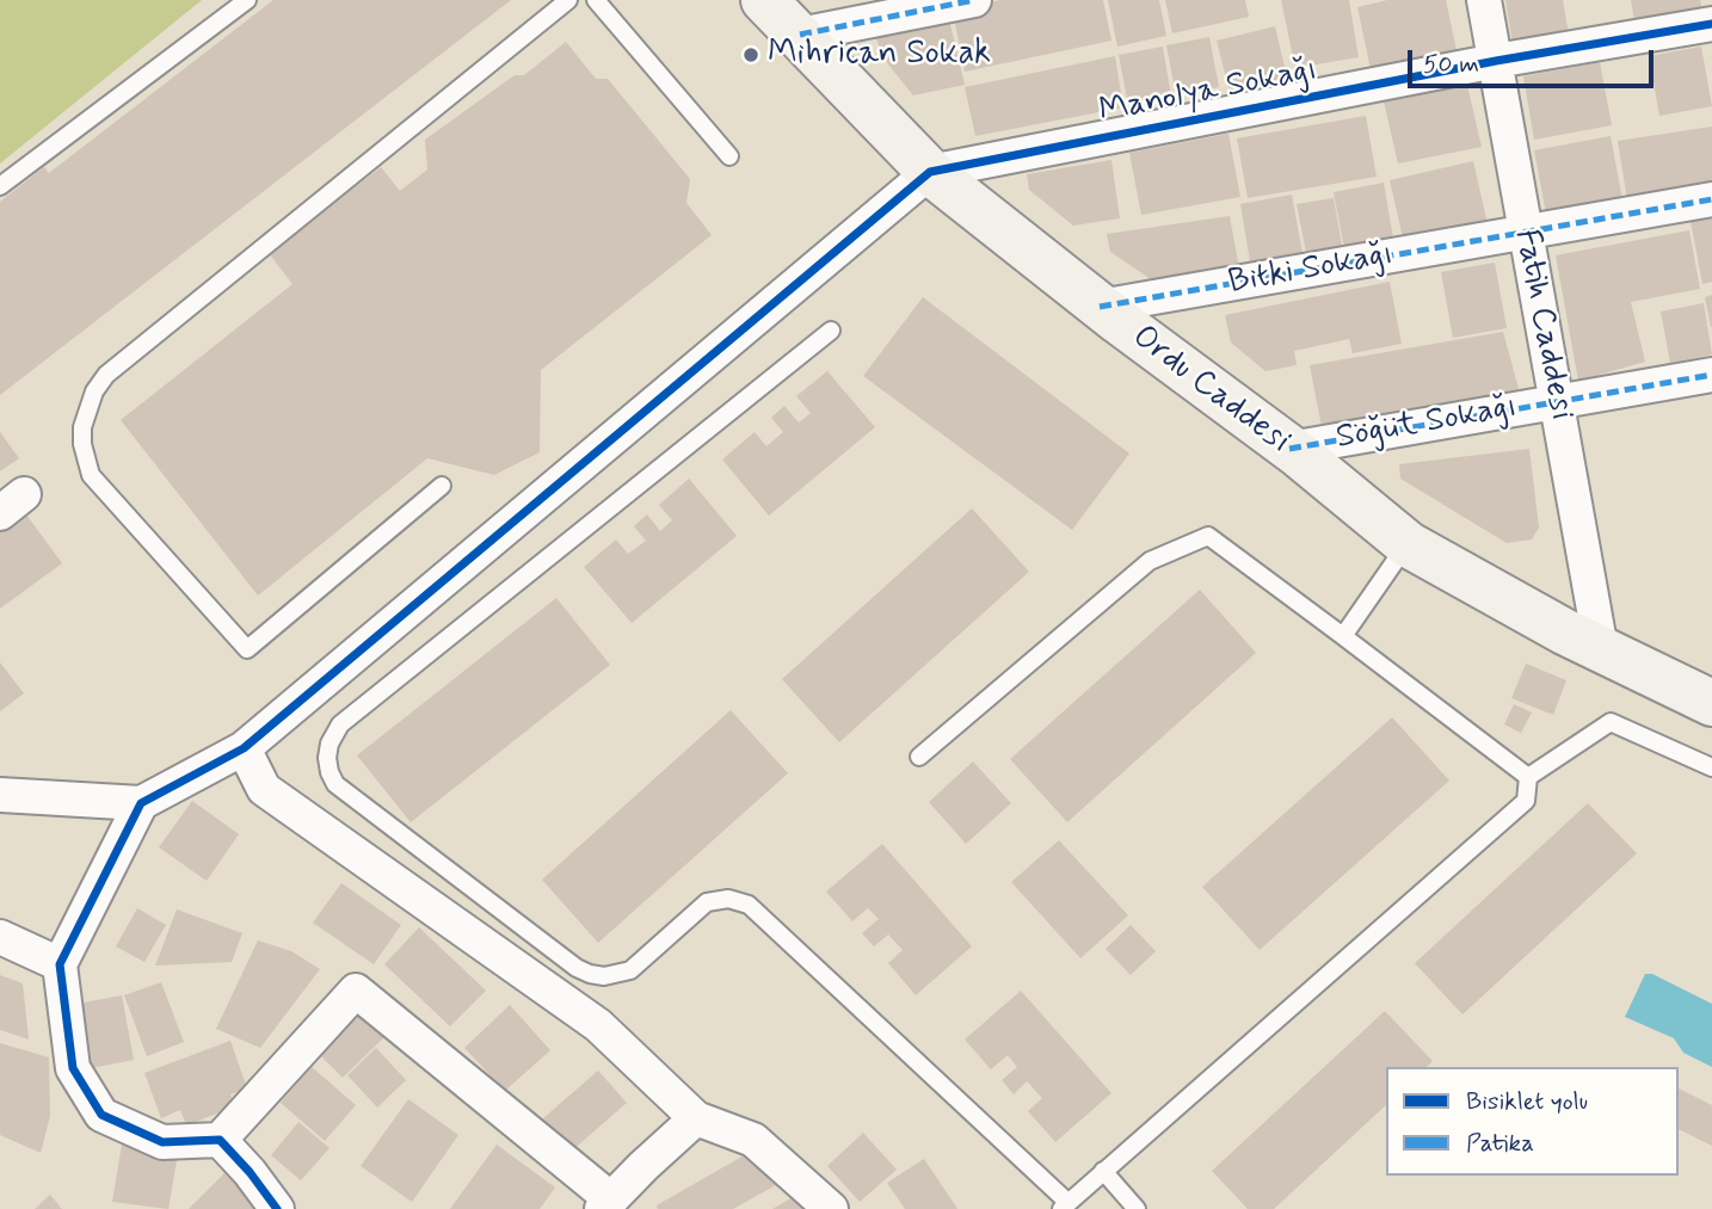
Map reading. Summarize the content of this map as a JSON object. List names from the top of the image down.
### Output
{
  "streets": {
    "main road": ["Ordu Caddesi"],
    "street": [
      "Manolya Sokağı",
      "Bitki Sokağı",
      "Fatih Caddesi",
      "Söğüt Sokağı"
    ]
  },
  "crossings": [
    ["Manolya Sokağı", "Fatih Caddesi"],
    ["Manolya Sokağı", "Ordu Caddesi"],
    ["Bitki Sokağı", "Fatih Caddesi"],
    ["Bitki Sokağı", "Ordu Caddesi"],
    ["Fatih Caddesi", "Ordu Caddesi"],
    ["Fatih Caddesi", "Söğüt Sokağı"],
    ["Ordu Caddesi", "Söğüt Sokağı"]
  ],
  "places": ["Mihrican Sokak"],
  "legend": ["Bisiklet yolu", "Patika"],
  "scale_bar": "50 m"
}
